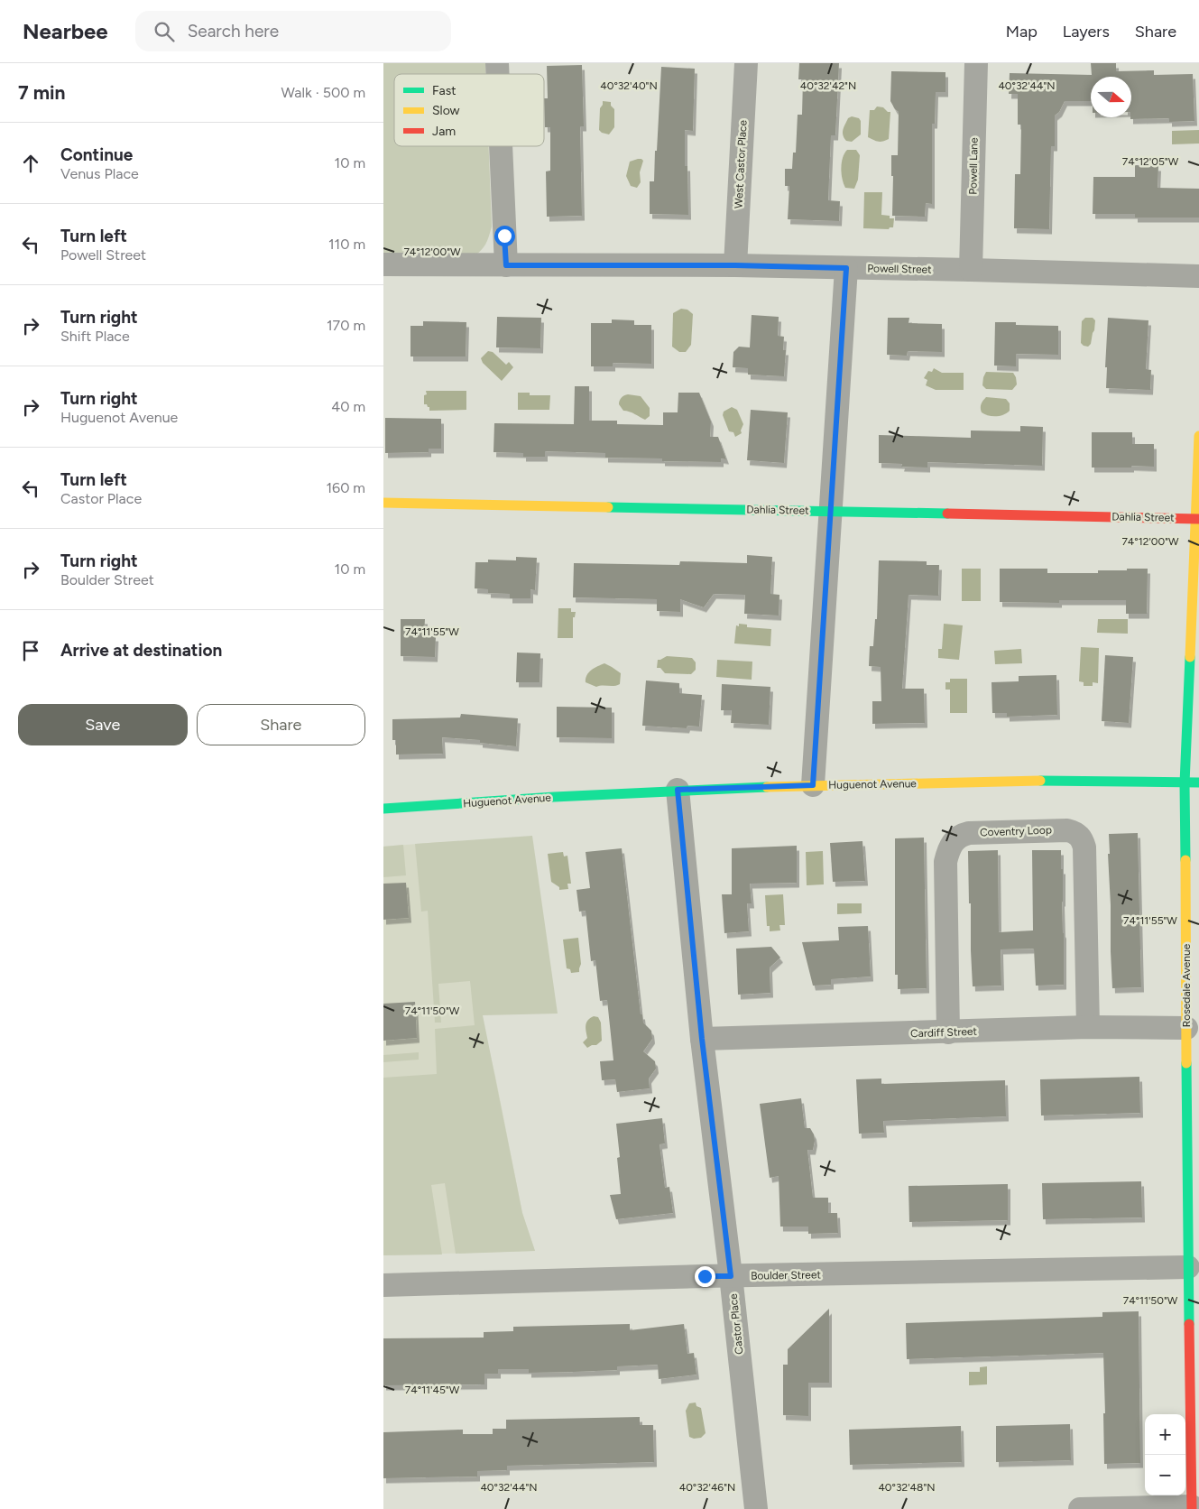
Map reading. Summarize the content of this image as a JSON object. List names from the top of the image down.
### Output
{
  "streets": {
    "street": [
      "West Castor Place",
      "Powell Lane",
      "Powell Street",
      "Dahlia Street",
      "Huguenot Avenue",
      "Coventry Loop",
      "Rosedale Avenue",
      "Cardiff Street",
      "Boulder Street",
      "Castor Place"
    ]
  },
  "crossings": [
    ["West Castor Place", "Powell Street"],
    ["Powell Lane", "Powell Street"],
    ["Dahlia Street", "Rosedale Avenue"],
    ["Huguenot Avenue", "Rosedale Avenue"],
    ["Huguenot Avenue", "Castor Place"],
    ["Coventry Loop", "Cardiff Street"],
    ["Rosedale Avenue", "Cardiff Street"],
    ["Rosedale Avenue", "Boulder Street"],
    ["Cardiff Street", "Castor Place"],
    ["Boulder Street", "Castor Place"]
  ],
  "legend": ["Fast", "Slow", "Jam"],
  "north": "right",
  "page": {
    "header": "Nearbee",
    "search": "Search here",
    "nav": ["Map", "Layers", "Share"],
    "heading": ["7 min", "Walk · 500 m"],
    "list": [
      ["Continue", "Venus Place", "10 m"],
      ["Turn left", "Powell Street", "110 m"],
      ["Turn right", "Shift Place", "170 m"],
      ["Turn right", "Huguenot Avenue", "40 m"],
      ["Turn left", "Castor Place", "160 m"],
      ["Turn right", "Boulder Street", "10 m"],
      "Arrive at destination"
    ],
    "buttons": ["Save", "Share"],
    "map_buttons": ["+", "−"]
  },
  "coordinates": [
    "40°32'40\"N",
    "40°32'42\"N",
    "40°32'44\"N",
    "74°12'05\"W",
    "74°12'00\"W",
    "74°11'55\"W",
    "74°11'50\"W",
    "74°11'45\"W",
    "40°32'46\"N",
    "40°32'48\"N"
  ]
}
